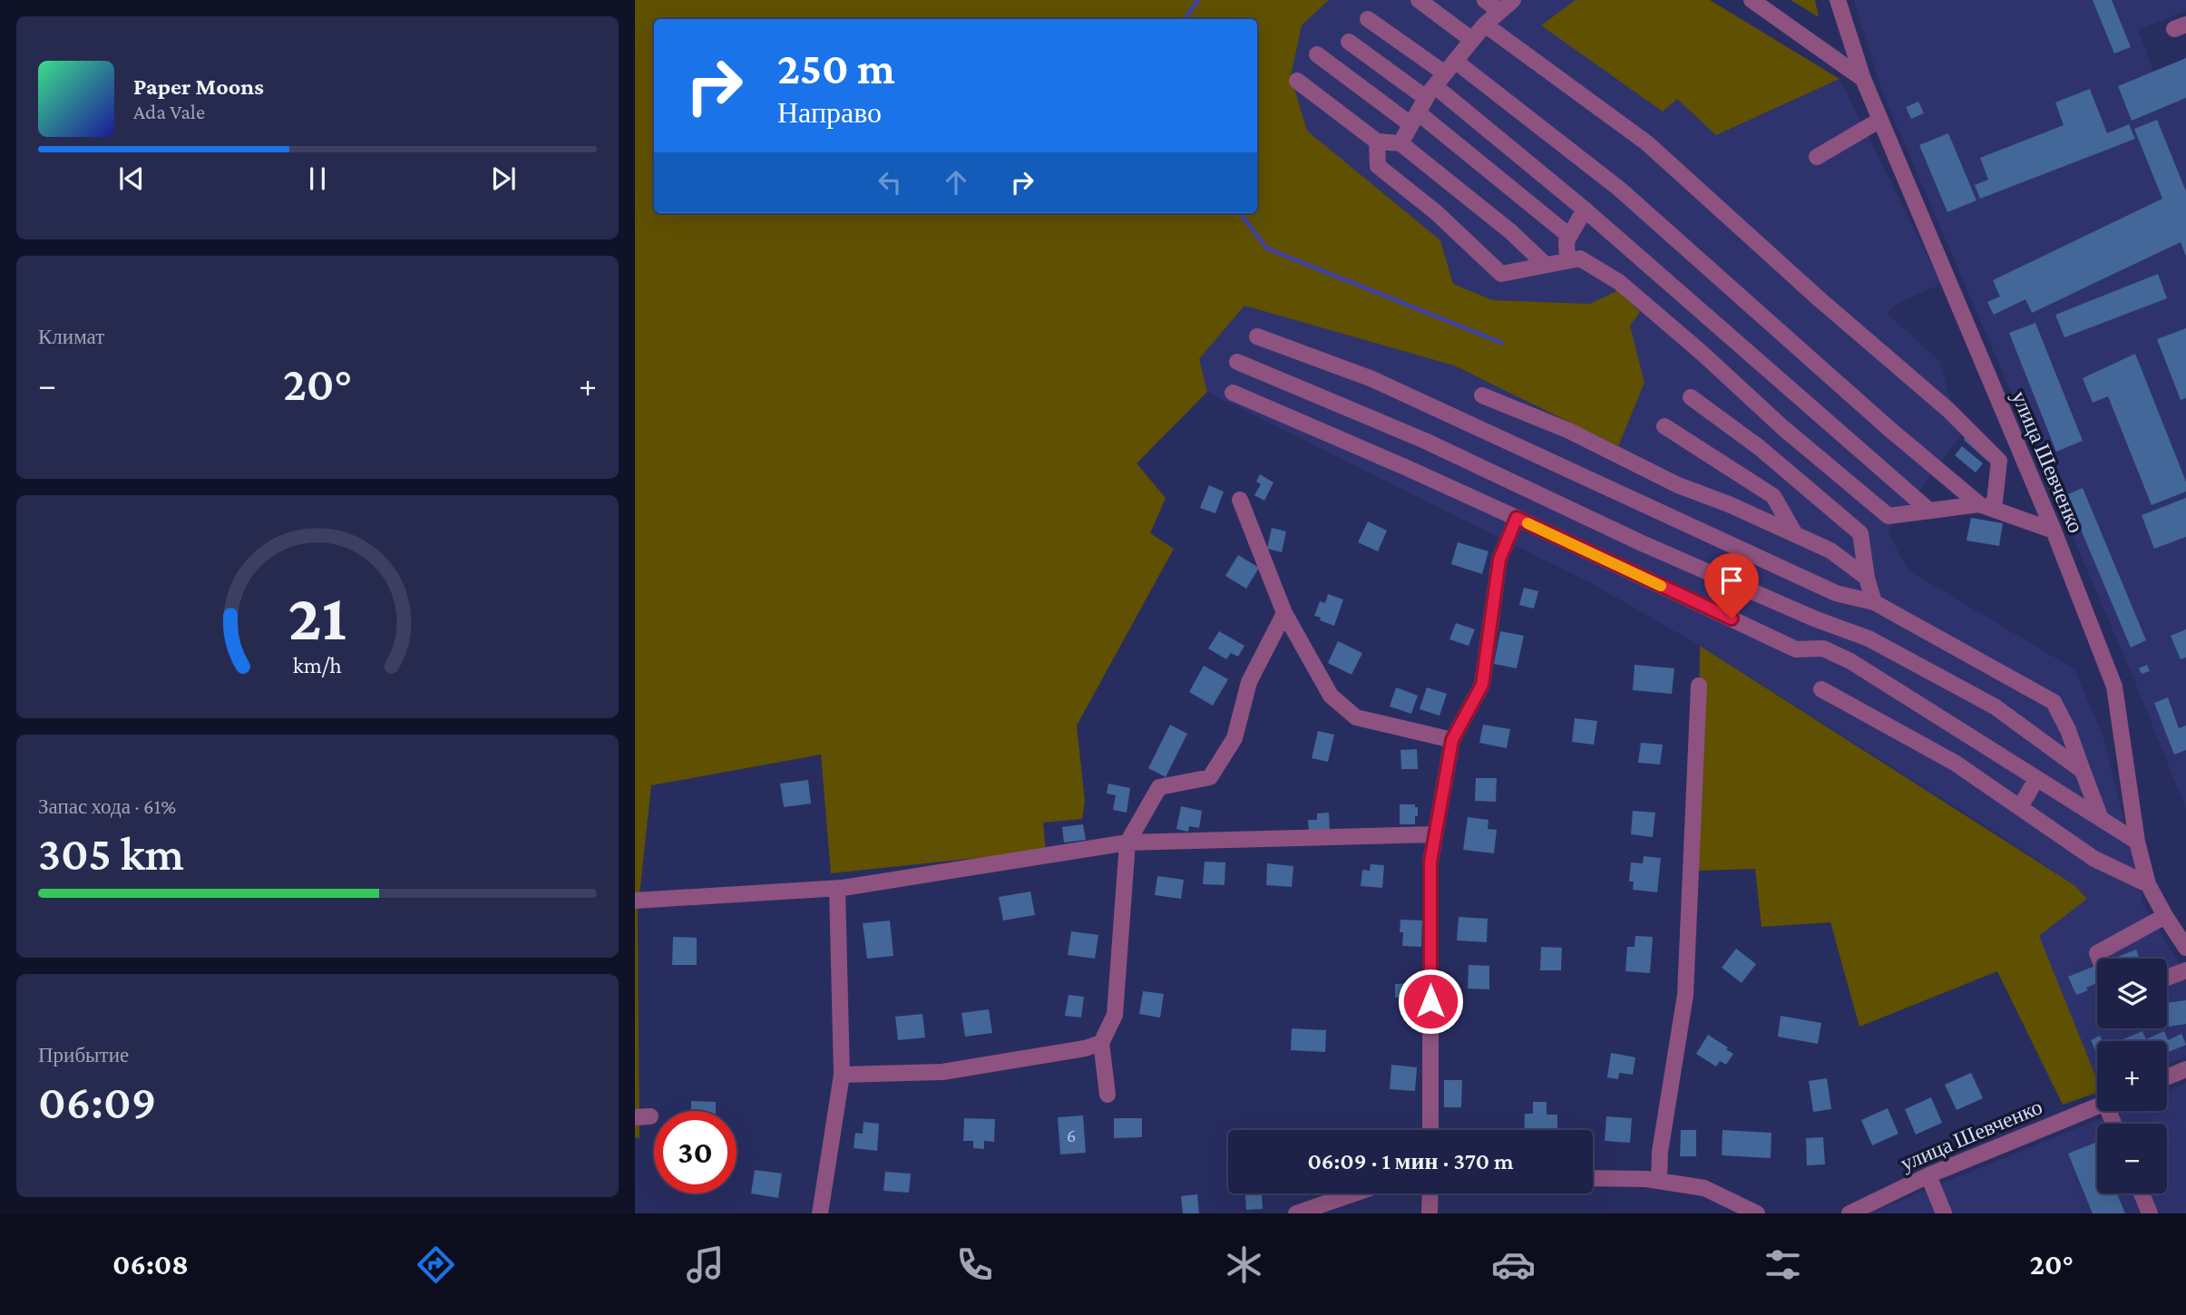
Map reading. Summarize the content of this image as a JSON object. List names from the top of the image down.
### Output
{
  "streets": {
    "street": ["улица Шевченко"]
  },
  "house_numbers": ["6"],
  "page": {
    "turn": ["250 m", "Направо"],
    "song": ["Paper Moons", "Ada Vale"],
    "tile": [
      "Климат",
      ["Запас хода · 61%", "305 km"],
      ["Прибытие", "06:09"]
    ],
    "heat": ["−", "20°", "+"],
    "map_buttons": ["+", "−"],
    "limit": "30",
    "trip": "06:09 · 1 мин · 370 m",
    "tabs": ["06:08", "20°"],
    "gauge": ["21", "km/h"]
  }
}
